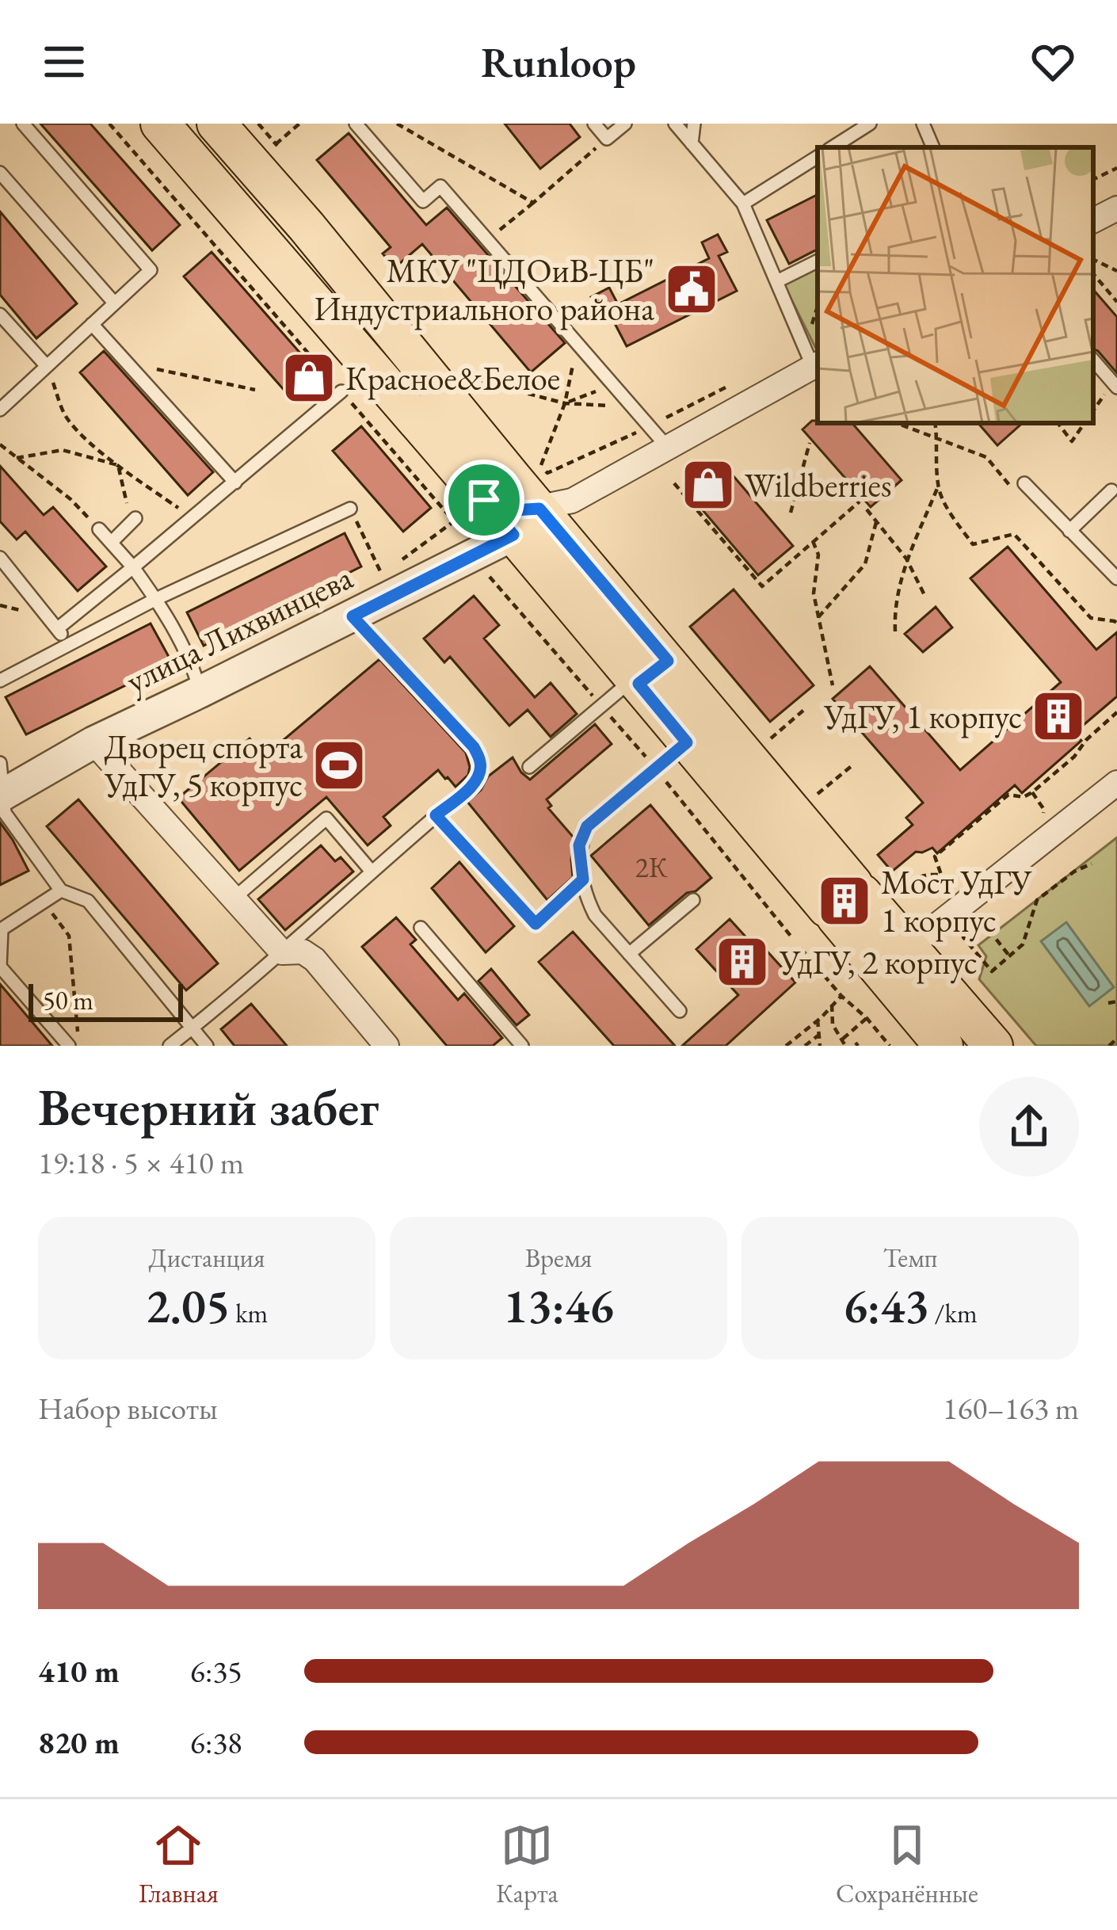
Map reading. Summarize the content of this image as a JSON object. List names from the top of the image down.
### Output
{
  "streets": {
    "street": ["улица Лихвинцева"]
  },
  "places": {
    "public building": ["МКУ \"ЦДОиВ-ЦБ\" Индустриального района"],
    "shop": ["Красное&Белое", "Wildberries"],
    "building": ["УдГУ, 1 корпус", "Мост УдГУ 1 корпус", "УдГУ, 2 корпус"],
    "sports": ["Дворец спорта УдГУ, 5 корпус"]
  },
  "house_numbers": ["2К"],
  "scale_bar": "50 m",
  "page": {
    "header": "Runloop",
    "scale": "50 m",
    "heading": ["Вечерний забег", "19:18 · 5 × 410 m"],
    "stats": [
      ["Дистанция", "2.05 km"],
      ["Время", "13:46"],
      ["Темп", "6:43 /km"]
    ],
    "chart": ["Набор высоты", "160–163 m"],
    "list": [
      {
        "name": "410 m",
        "note": "6:35"
      },
      {
        "name": "820 m",
        "note": "6:38"
      }
    ],
    "tabs": ["Главная", "Карта", "Сохранённые"]
  }
}
